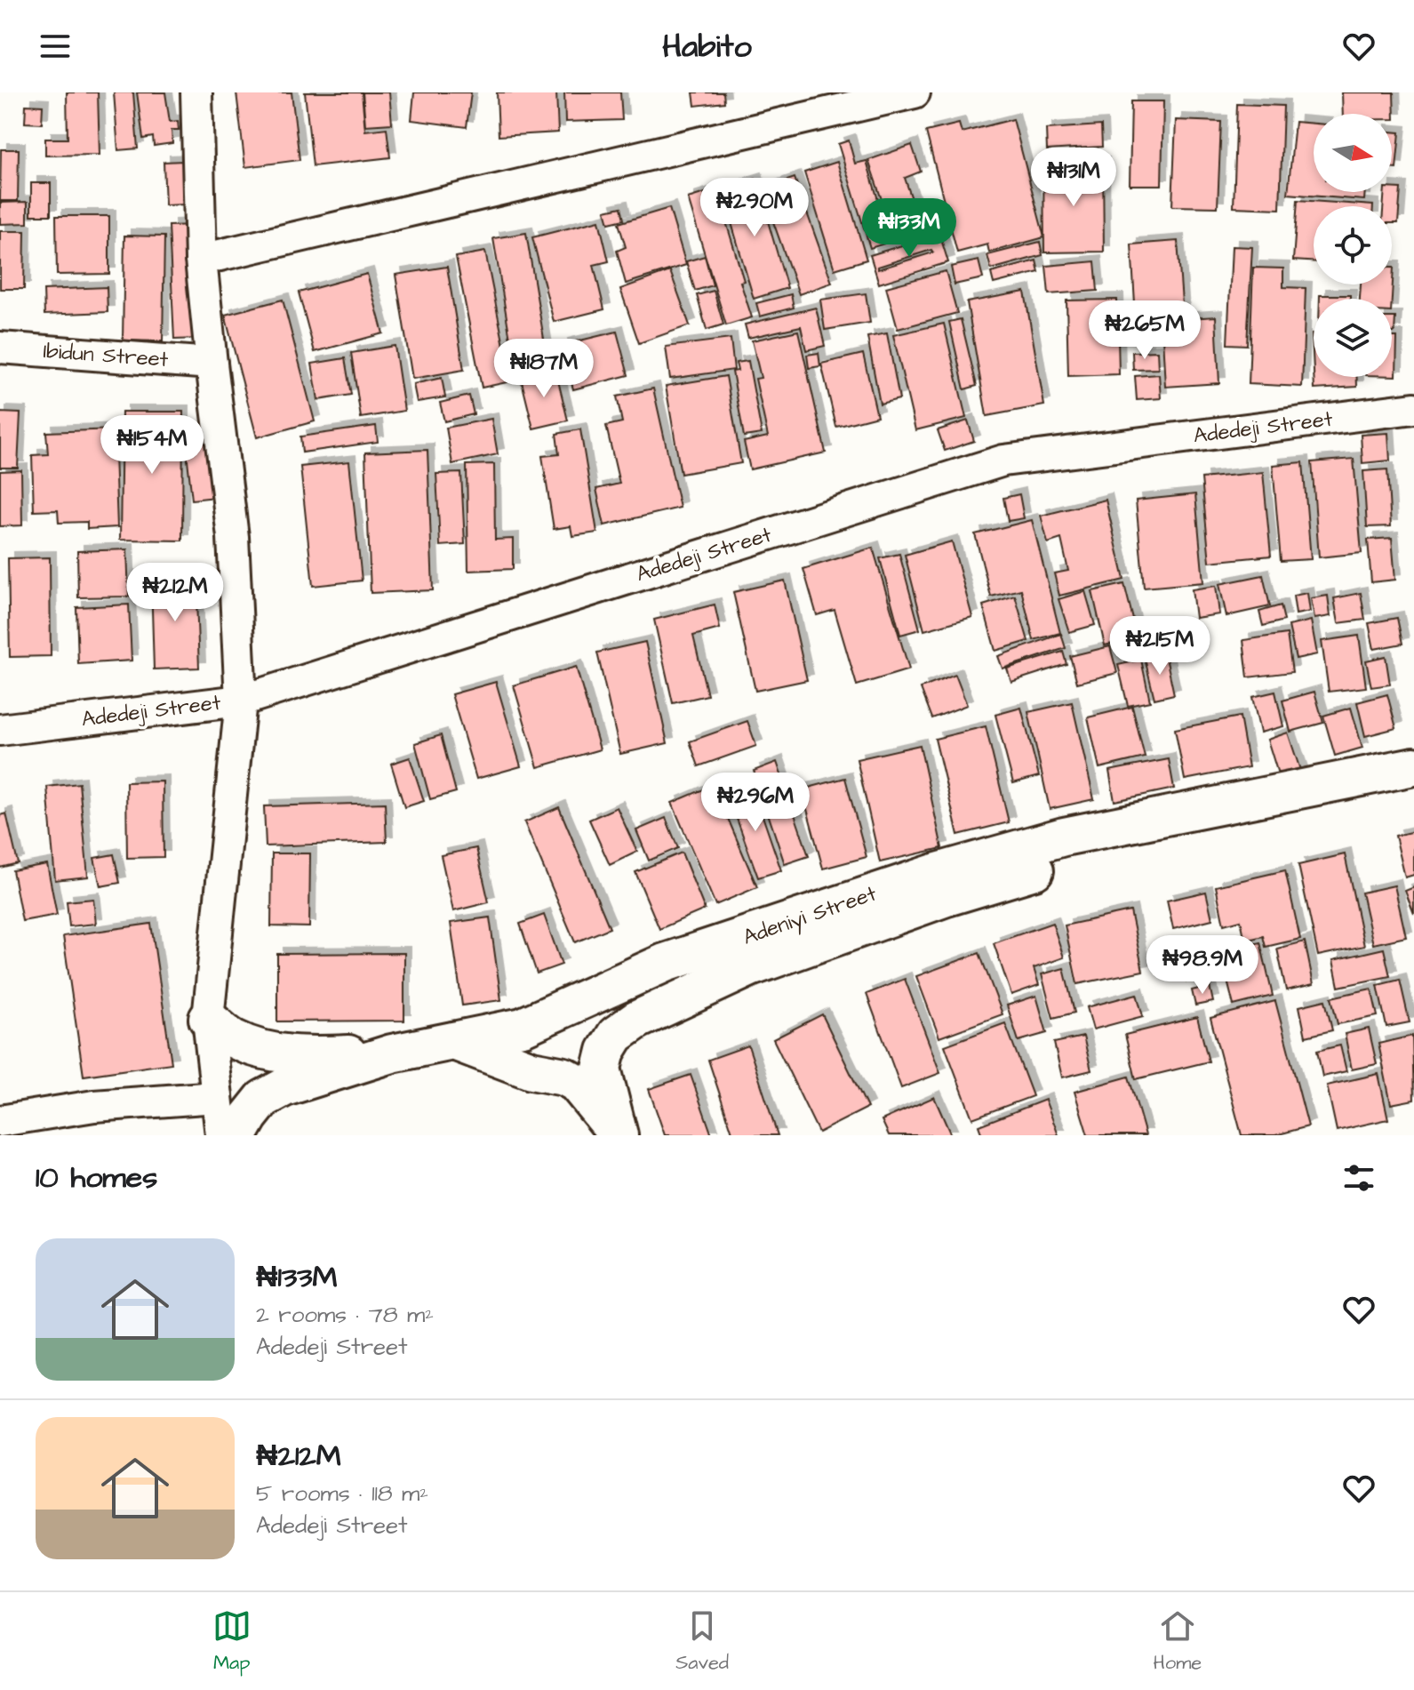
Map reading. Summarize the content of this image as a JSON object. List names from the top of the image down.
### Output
{
  "streets": {
    "street": ["Ibidun Street", "Adedeji Street", "Adeniyi Street"]
  },
  "north": "right",
  "page": {
    "header": "Habito",
    "price": [
      "₦131M",
      "₦290M",
      "₦133M",
      "₦265M",
      "₦187M",
      "₦154M",
      "₦212M",
      "₦215M",
      "₦296M",
      "₦98.9M"
    ],
    "heading": "10 homes",
    "list": [
      {
        "name": "₦133M",
        "note": "2 rooms · 78 m² · Adedeji Street"
      },
      {
        "name": "₦212M",
        "note": "5 rooms · 118 m² · Adedeji Street"
      }
    ],
    "tabs": ["Map", "Saved", "Home"]
  }
}
